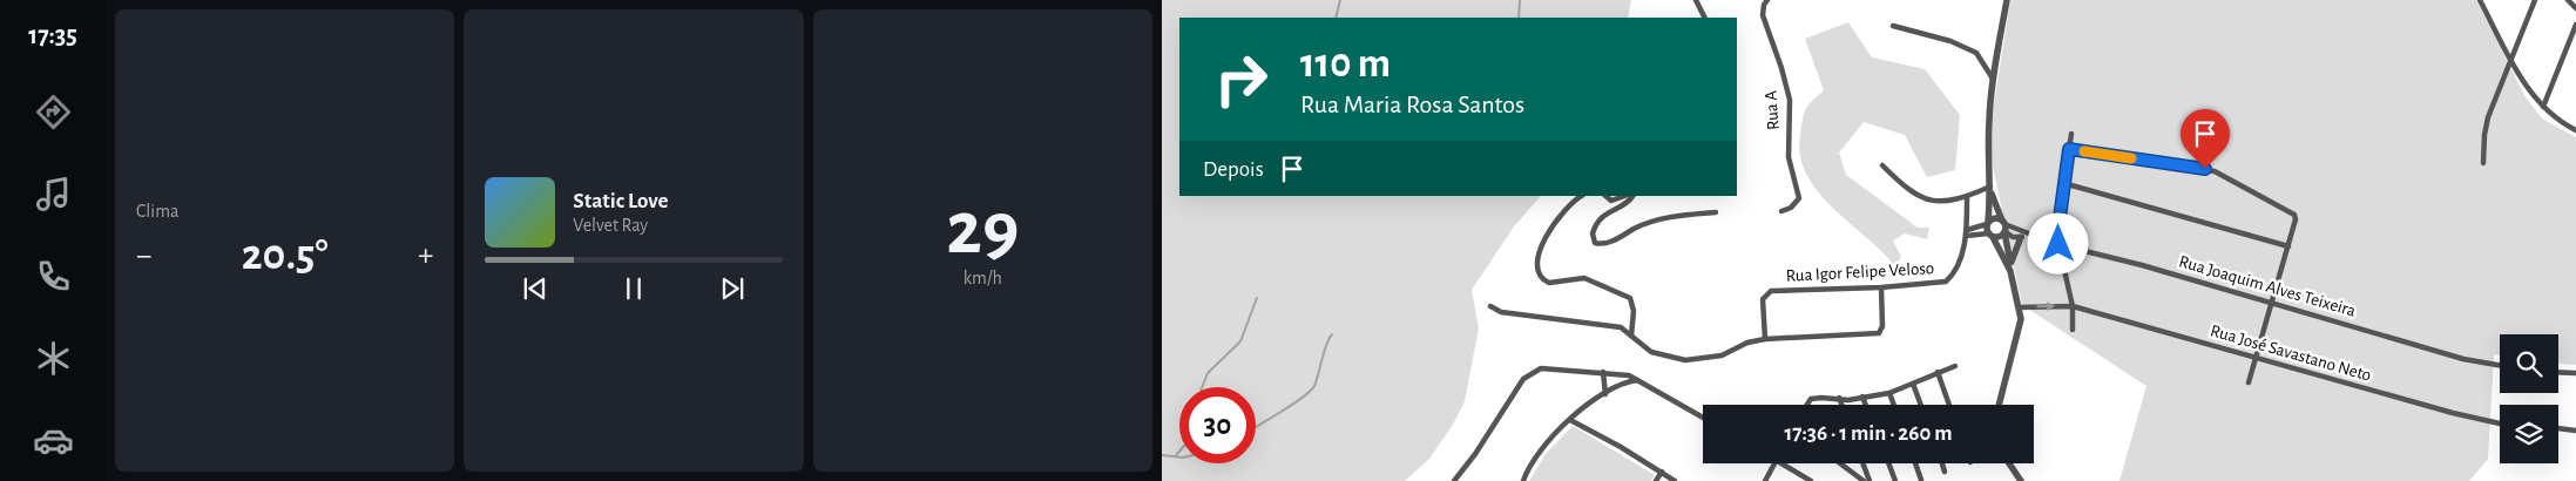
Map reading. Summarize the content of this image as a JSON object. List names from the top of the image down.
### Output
{
  "streets": {
    "street": [
      "Rua A",
      "Rua Igor Felipe Veloso",
      "Rua Joaquim Alves Teixeira",
      "Rua José Savastano Neto"
    ]
  },
  "page": {
    "tabs": "17:35",
    "tile": [
      "Clima",
      ["29", "km/h"]
    ],
    "turn": ["110 m", "Rua Maria Rosa Santos"],
    "then": "Depois",
    "song": ["Static Love", "Velvet Ray"],
    "heat": ["−", "20.5°", "+"],
    "limit": "30",
    "trip": "17:36 · 1 min · 260 m"
  }
}
